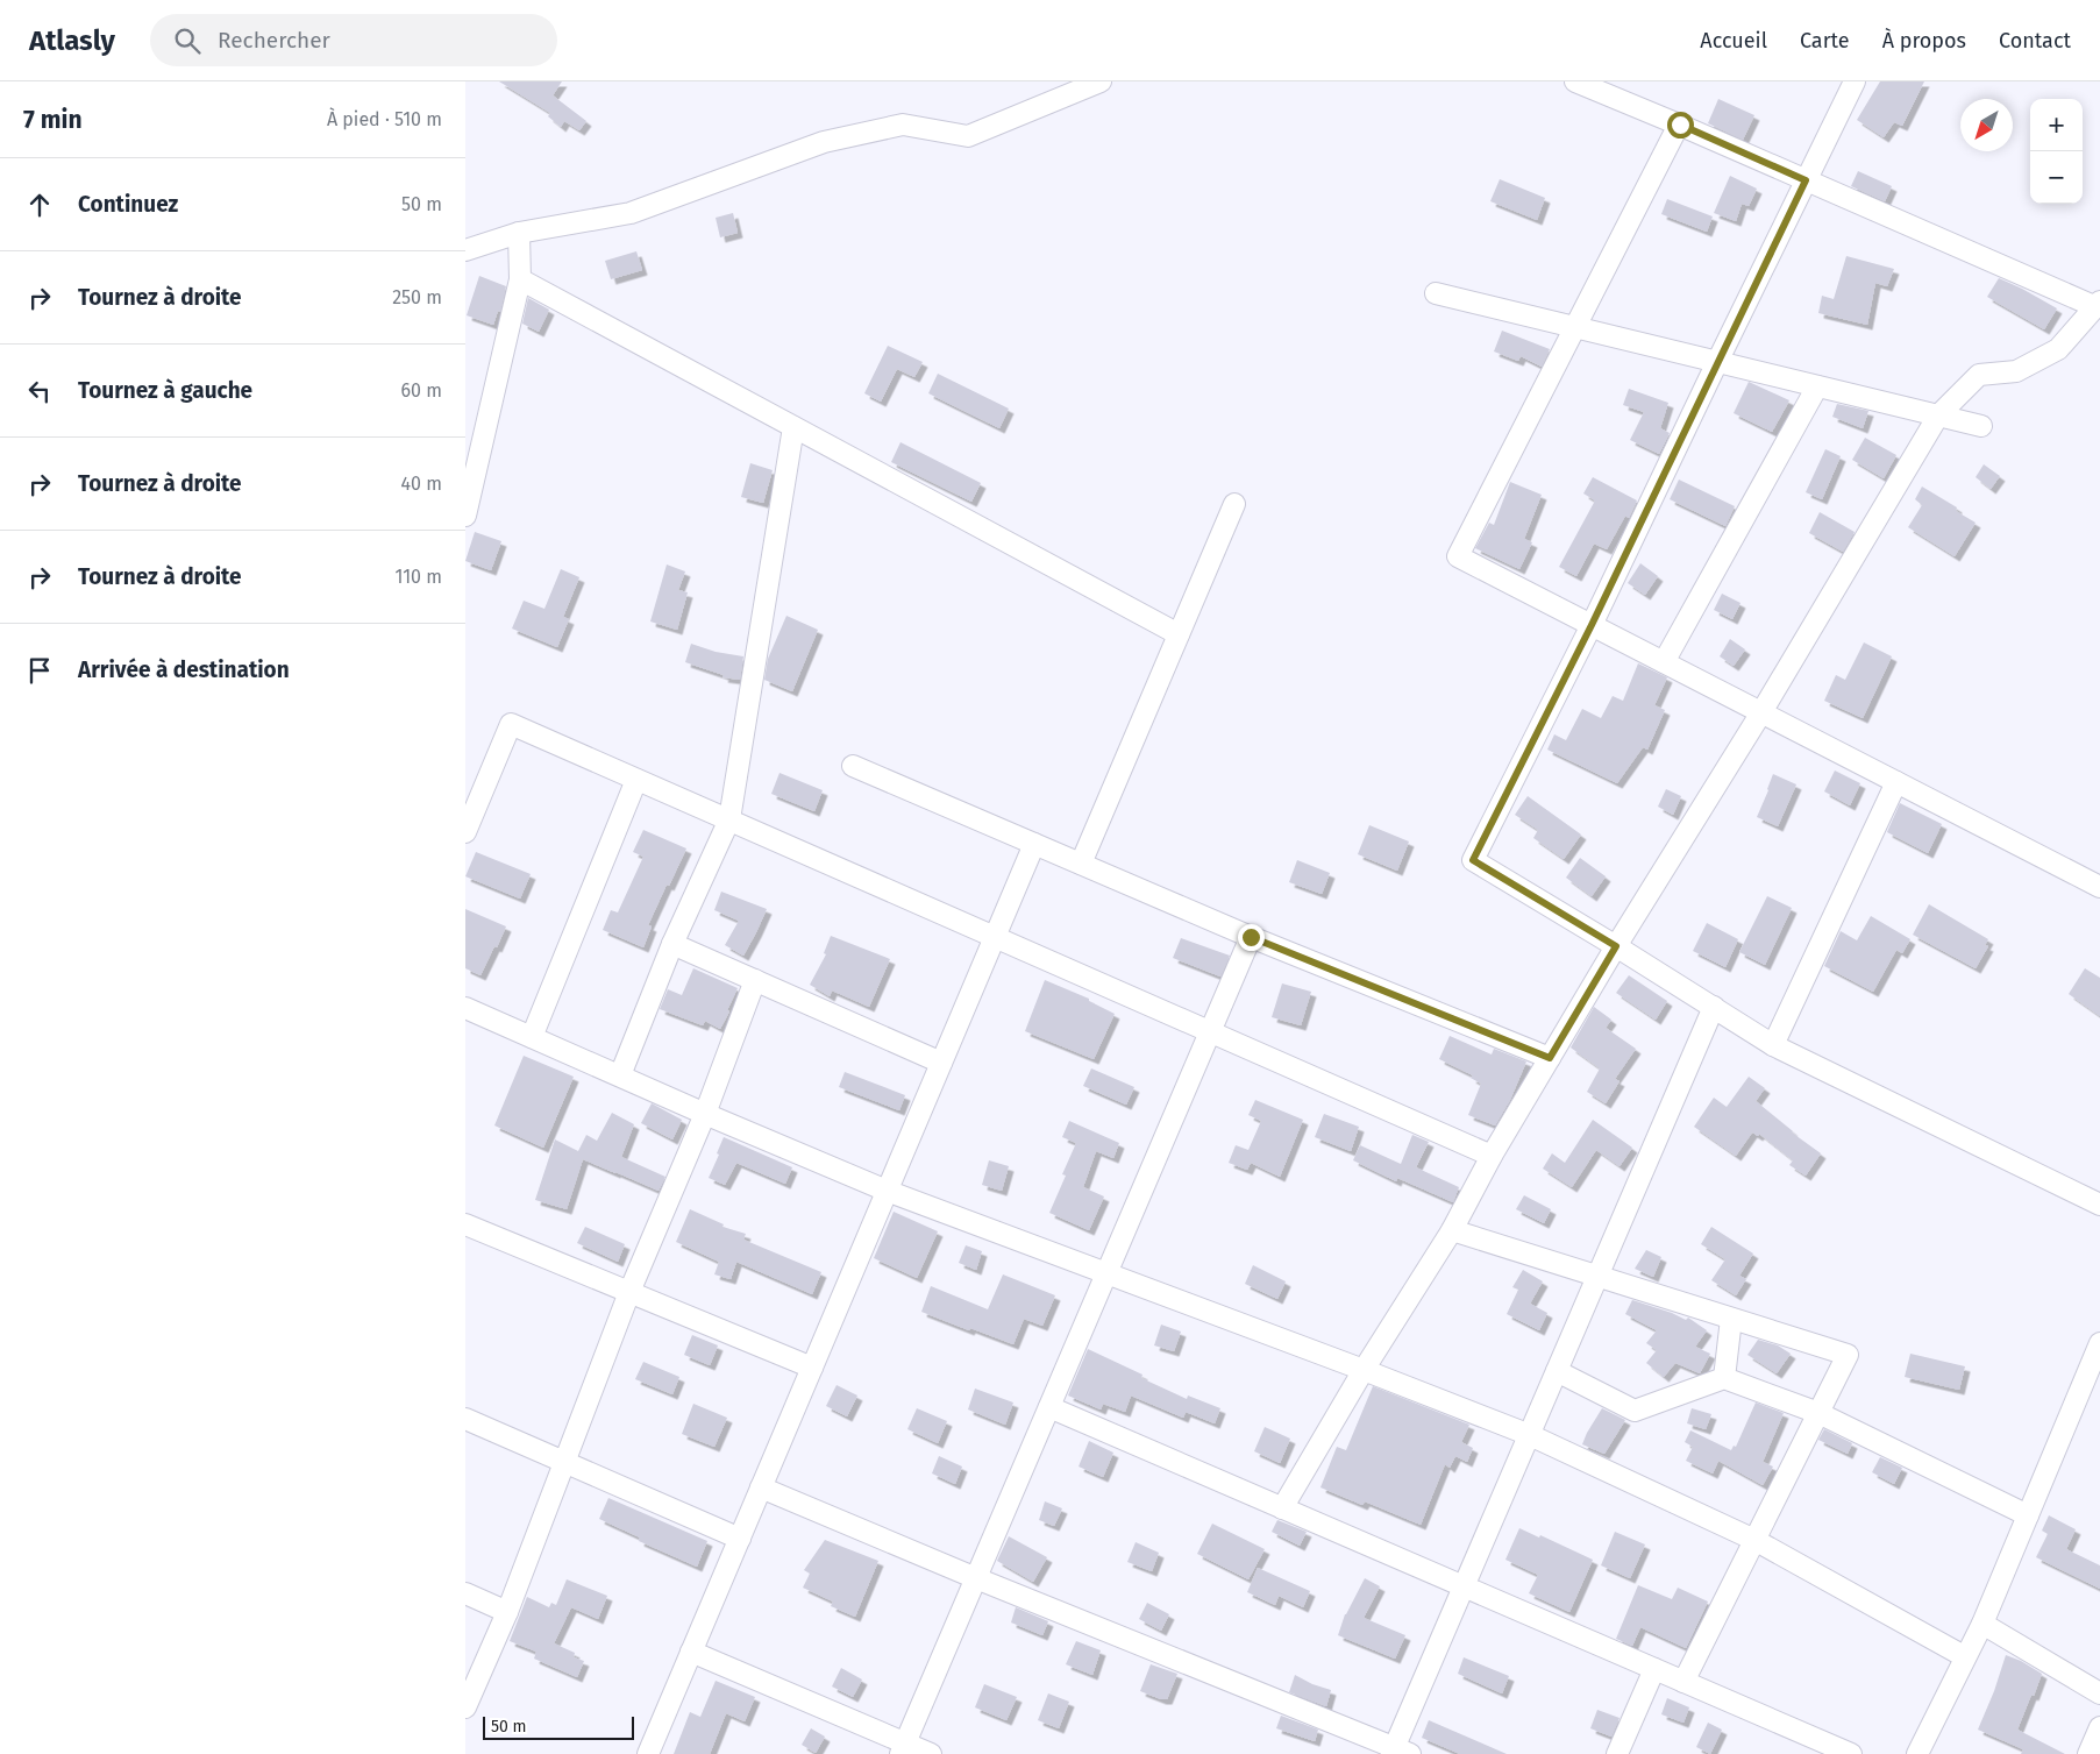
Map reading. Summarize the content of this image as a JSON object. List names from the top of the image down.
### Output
{
  "scale_bar": "50 m",
  "north": "bottom left",
  "page": {
    "header": "Atlasly",
    "search": "Rechercher",
    "nav": [
      "Accueil",
      "Carte",
      "À propos",
      "Contact"
    ],
    "heading": ["7 min", "À pied · 510 m"],
    "map_buttons": ["+", "−"],
    "list": [
      ["Continuez", "50 m"],
      ["Tournez à droite", "250 m"],
      ["Tournez à gauche", "60 m"],
      ["Tournez à droite", "40 m"],
      ["Tournez à droite", "110 m"],
      "Arrivée à destination"
    ],
    "scale": "50 m"
  }
}
